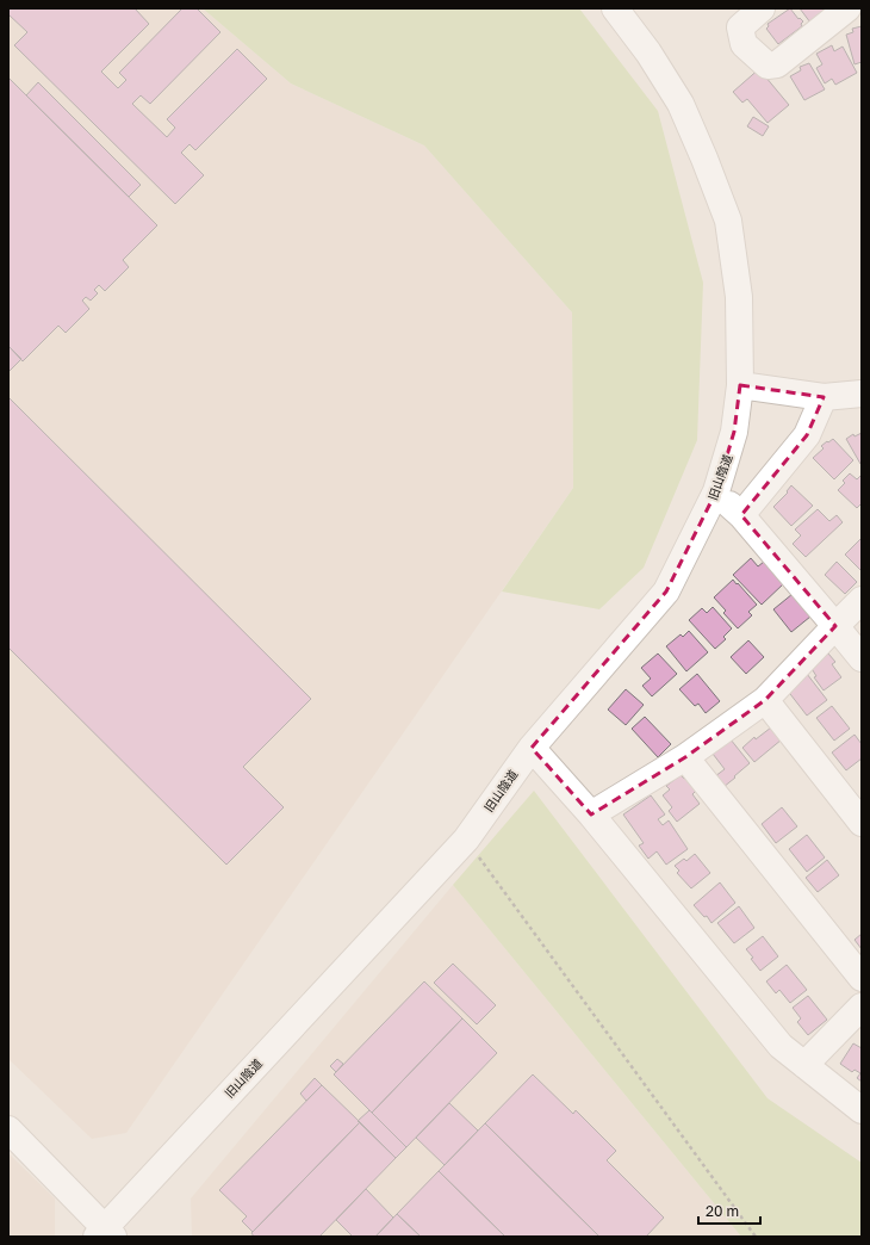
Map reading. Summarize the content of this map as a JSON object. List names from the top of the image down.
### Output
{
  "streets": {
    "street": ["旧山陰道"]
  },
  "scale_bar": "20 m"
}
